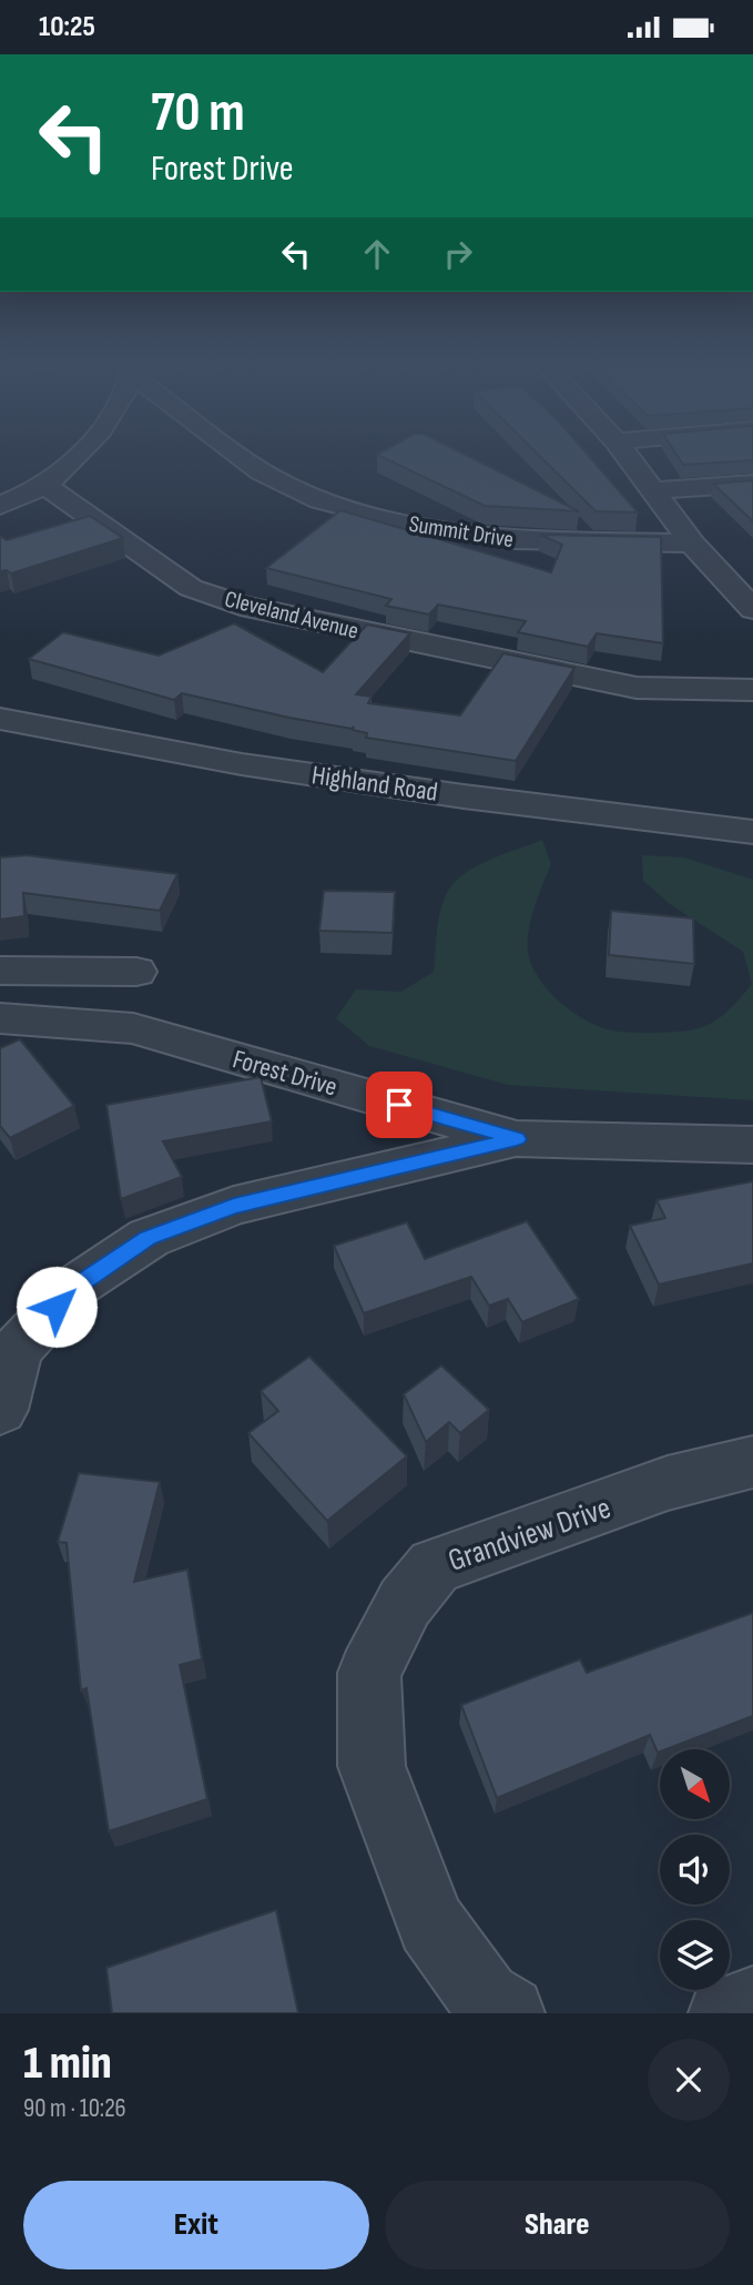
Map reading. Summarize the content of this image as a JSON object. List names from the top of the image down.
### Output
{
  "streets": {
    "street": [
      "Summit Drive",
      "Cleveland Avenue",
      "Highland Road",
      "Forest Drive",
      "Grandview Drive"
    ]
  },
  "north": "bottom right",
  "page": {
    "status": "10:25",
    "turn": ["70 m", "Forest Drive"],
    "heading": ["1 min", "90 m · 10:26"],
    "buttons": ["Exit", "Share"]
  }
}
